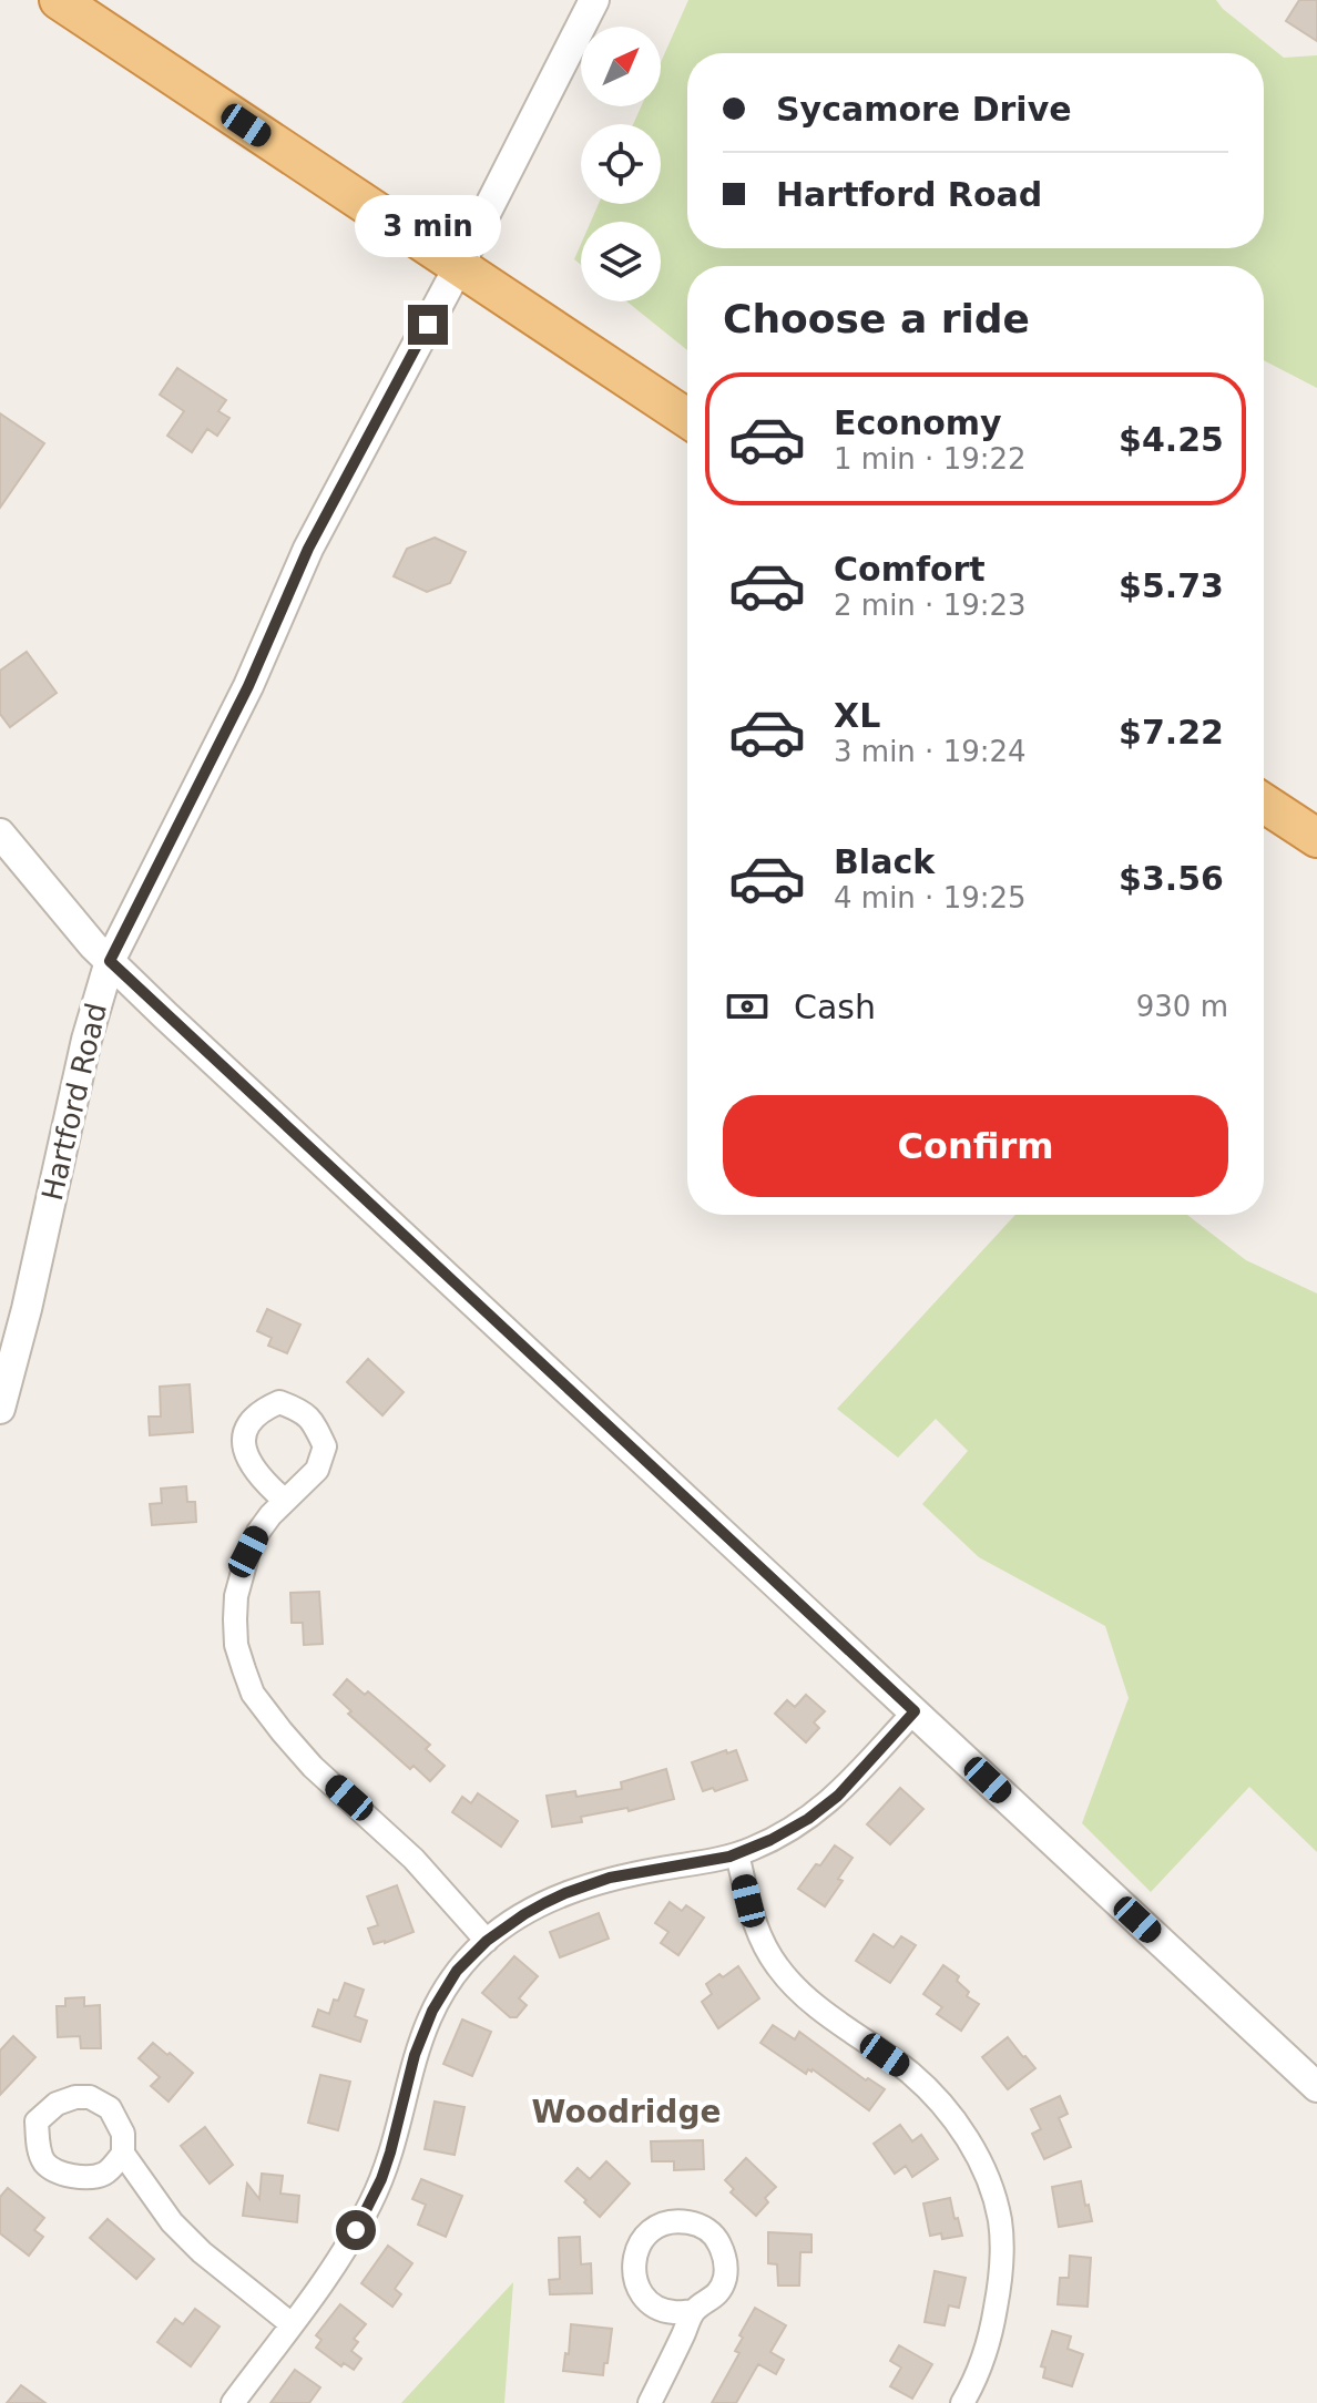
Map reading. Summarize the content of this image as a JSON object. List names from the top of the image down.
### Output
{
  "streets": {
    "street": ["Hartford Road"]
  },
  "districts": ["Woodridge"],
  "north": "top right",
  "page": {
    "banner": ["Sycamore Drive", "Hartford Road"],
    "bubble": "3 min",
    "heading": "Choose a ride",
    "list": [
      {
        "name": "Economy",
        "note": "1 min · 19:22",
        "value": "$4.25"
      },
      {
        "name": "Comfort",
        "note": "2 min · 19:23",
        "value": "$5.73"
      },
      {
        "name": "XL",
        "note": "3 min · 19:24",
        "value": "$7.22"
      },
      {
        "name": "Black",
        "note": "4 min · 19:25",
        "value": "$3.56"
      }
    ],
    "pay": ["Cash", "930 m"],
    "buttons": "Confirm"
  }
}
